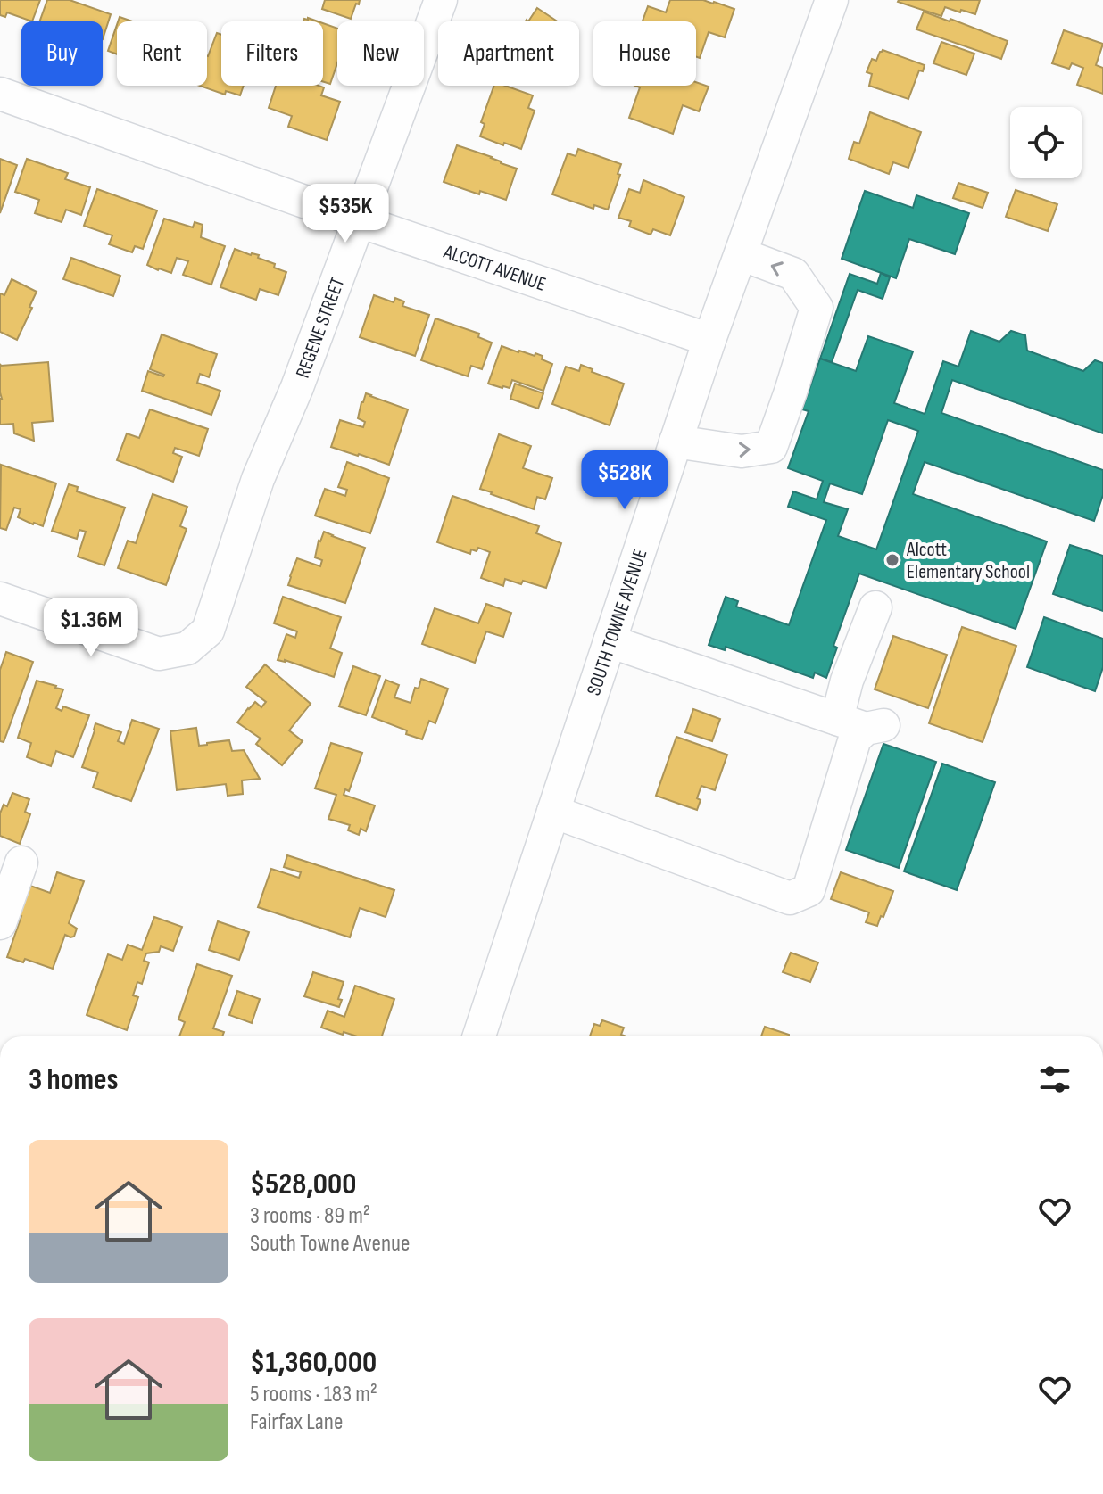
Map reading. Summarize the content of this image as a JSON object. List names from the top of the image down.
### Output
{
  "streets": {
    "street": ["ALCOTT AVENUE", "REGENE STREET", "SOUTH TOWNE AVENUE"]
  },
  "crossings": [
    ["ALCOTT AVENUE", "REGENE STREET"],
    ["ALCOTT AVENUE", "SOUTH TOWNE AVENUE"]
  ],
  "places": ["Alcott Elementary School"],
  "page": {
    "chip": [
      "Buy",
      "Rent",
      "Filters",
      "New",
      "Apartment",
      "House"
    ],
    "price": ["$535K", "$528K", "$1.36M"],
    "heading": "3 homes",
    "list": [
      {
        "name": "$528,000",
        "note": "3 rooms · 89 m² · South Towne Avenue"
      },
      {
        "name": "$1,360,000",
        "note": "5 rooms · 183 m² · Fairfax Lane"
      }
    ]
  }
}
